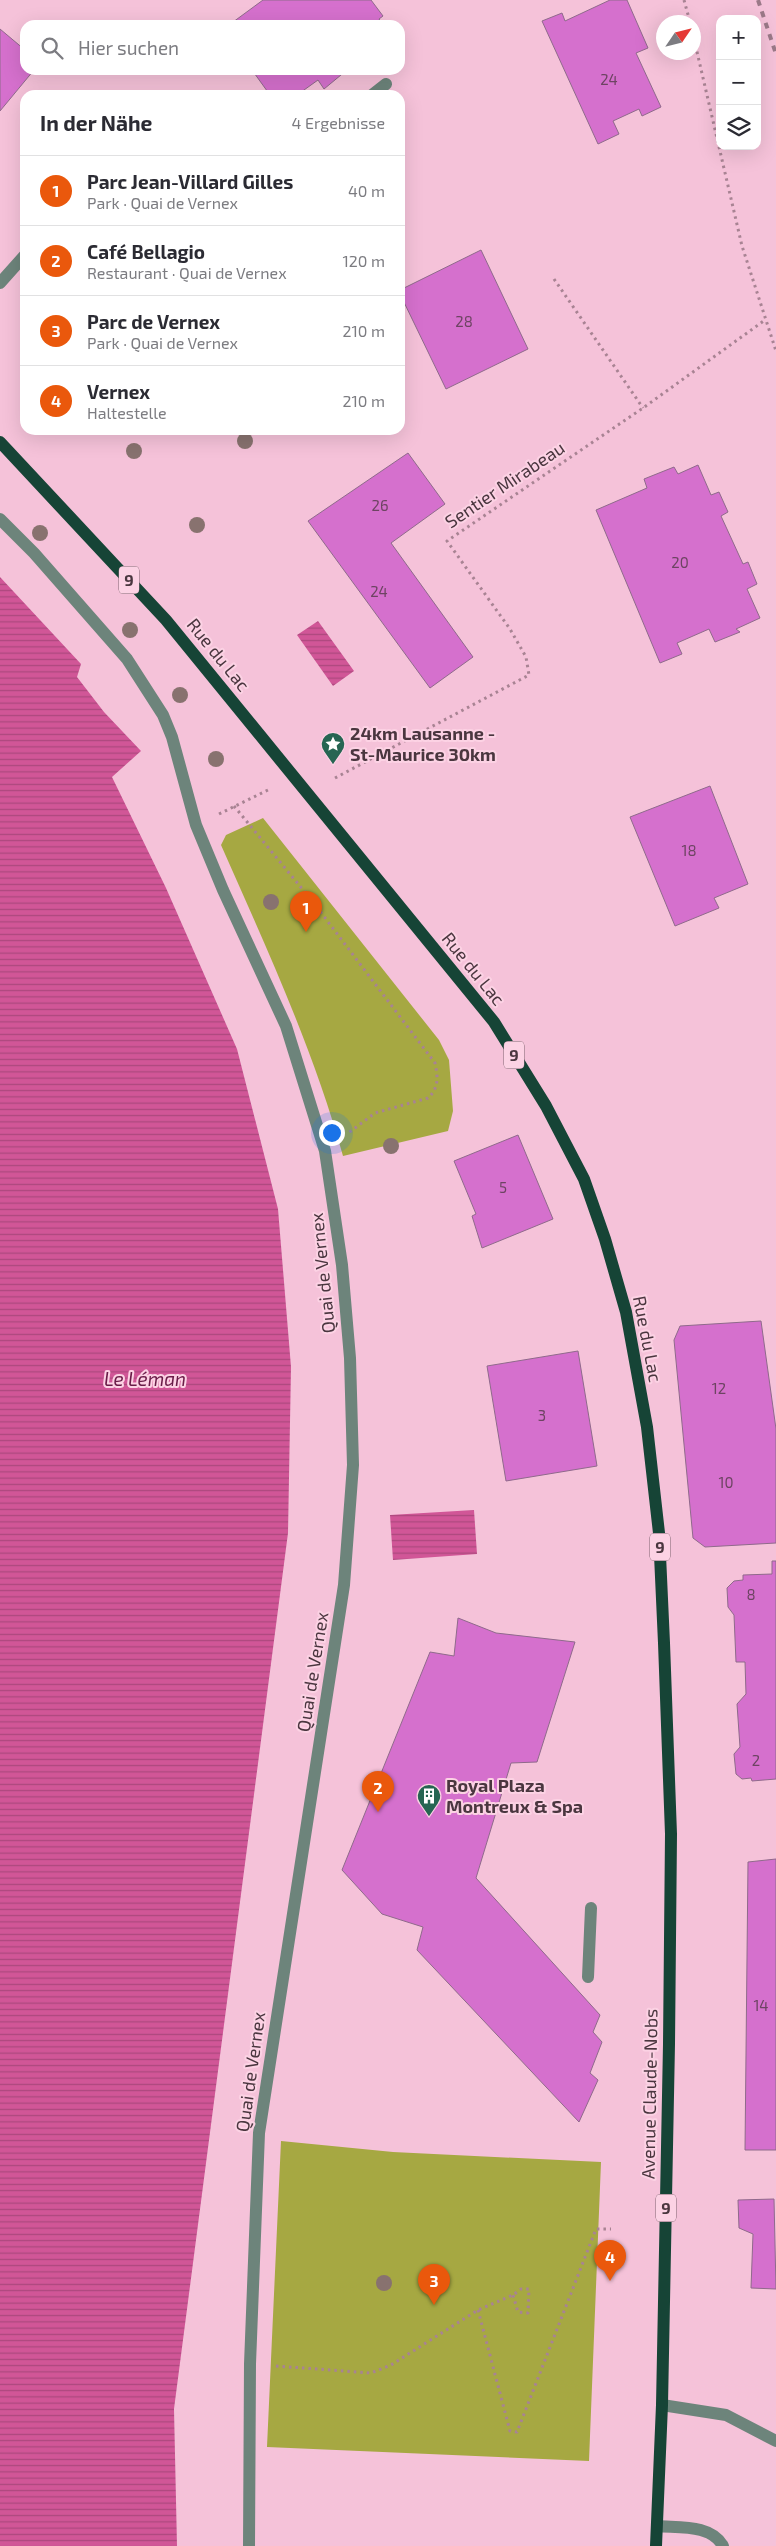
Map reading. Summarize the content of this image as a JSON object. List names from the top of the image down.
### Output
{
  "streets": {
    "main road": ["9", "Rue du Lac", "Avenue Claude-Nobs"],
    "street": ["Quai de Vernex"],
    "path": ["Sentier Mirabeau"]
  },
  "crossings": [
    ["Rue du Lac", "Avenue Claude-Nobs"]
  ],
  "water": ["Le Léman"],
  "places": {
    "place": ["24km Lausanne - St-Maurice 30km"],
    "building": ["Royal Plaza Montreux & Spa"]
  },
  "house_numbers": [
    "24",
    "28",
    "26",
    "20",
    "24",
    "18",
    "5",
    "12",
    "3",
    "10",
    "8",
    "2",
    "14"
  ],
  "north": "top right",
  "page": {
    "map_buttons": ["+", "−"],
    "search": "Hier suchen",
    "heading": ["In der Nähe", "4 Ergebnisse"],
    "list": [
      {
        "mark": "1",
        "name": "Parc Jean-Villard Gilles",
        "note": "Park · Quai de Vernex",
        "value": "40 m"
      },
      {
        "mark": "2",
        "name": "Café Bellagio",
        "note": "Restaurant · Quai de Vernex",
        "value": "120 m"
      },
      {
        "mark": "3",
        "name": "Parc de Vernex",
        "note": "Park · Quai de Vernex",
        "value": "210 m"
      },
      {
        "mark": "4",
        "name": "Vernex",
        "note": "Haltestelle",
        "value": "210 m"
      }
    ],
    "pins": [
      "1",
      "2",
      "4",
      "3"
    ]
  }
}
